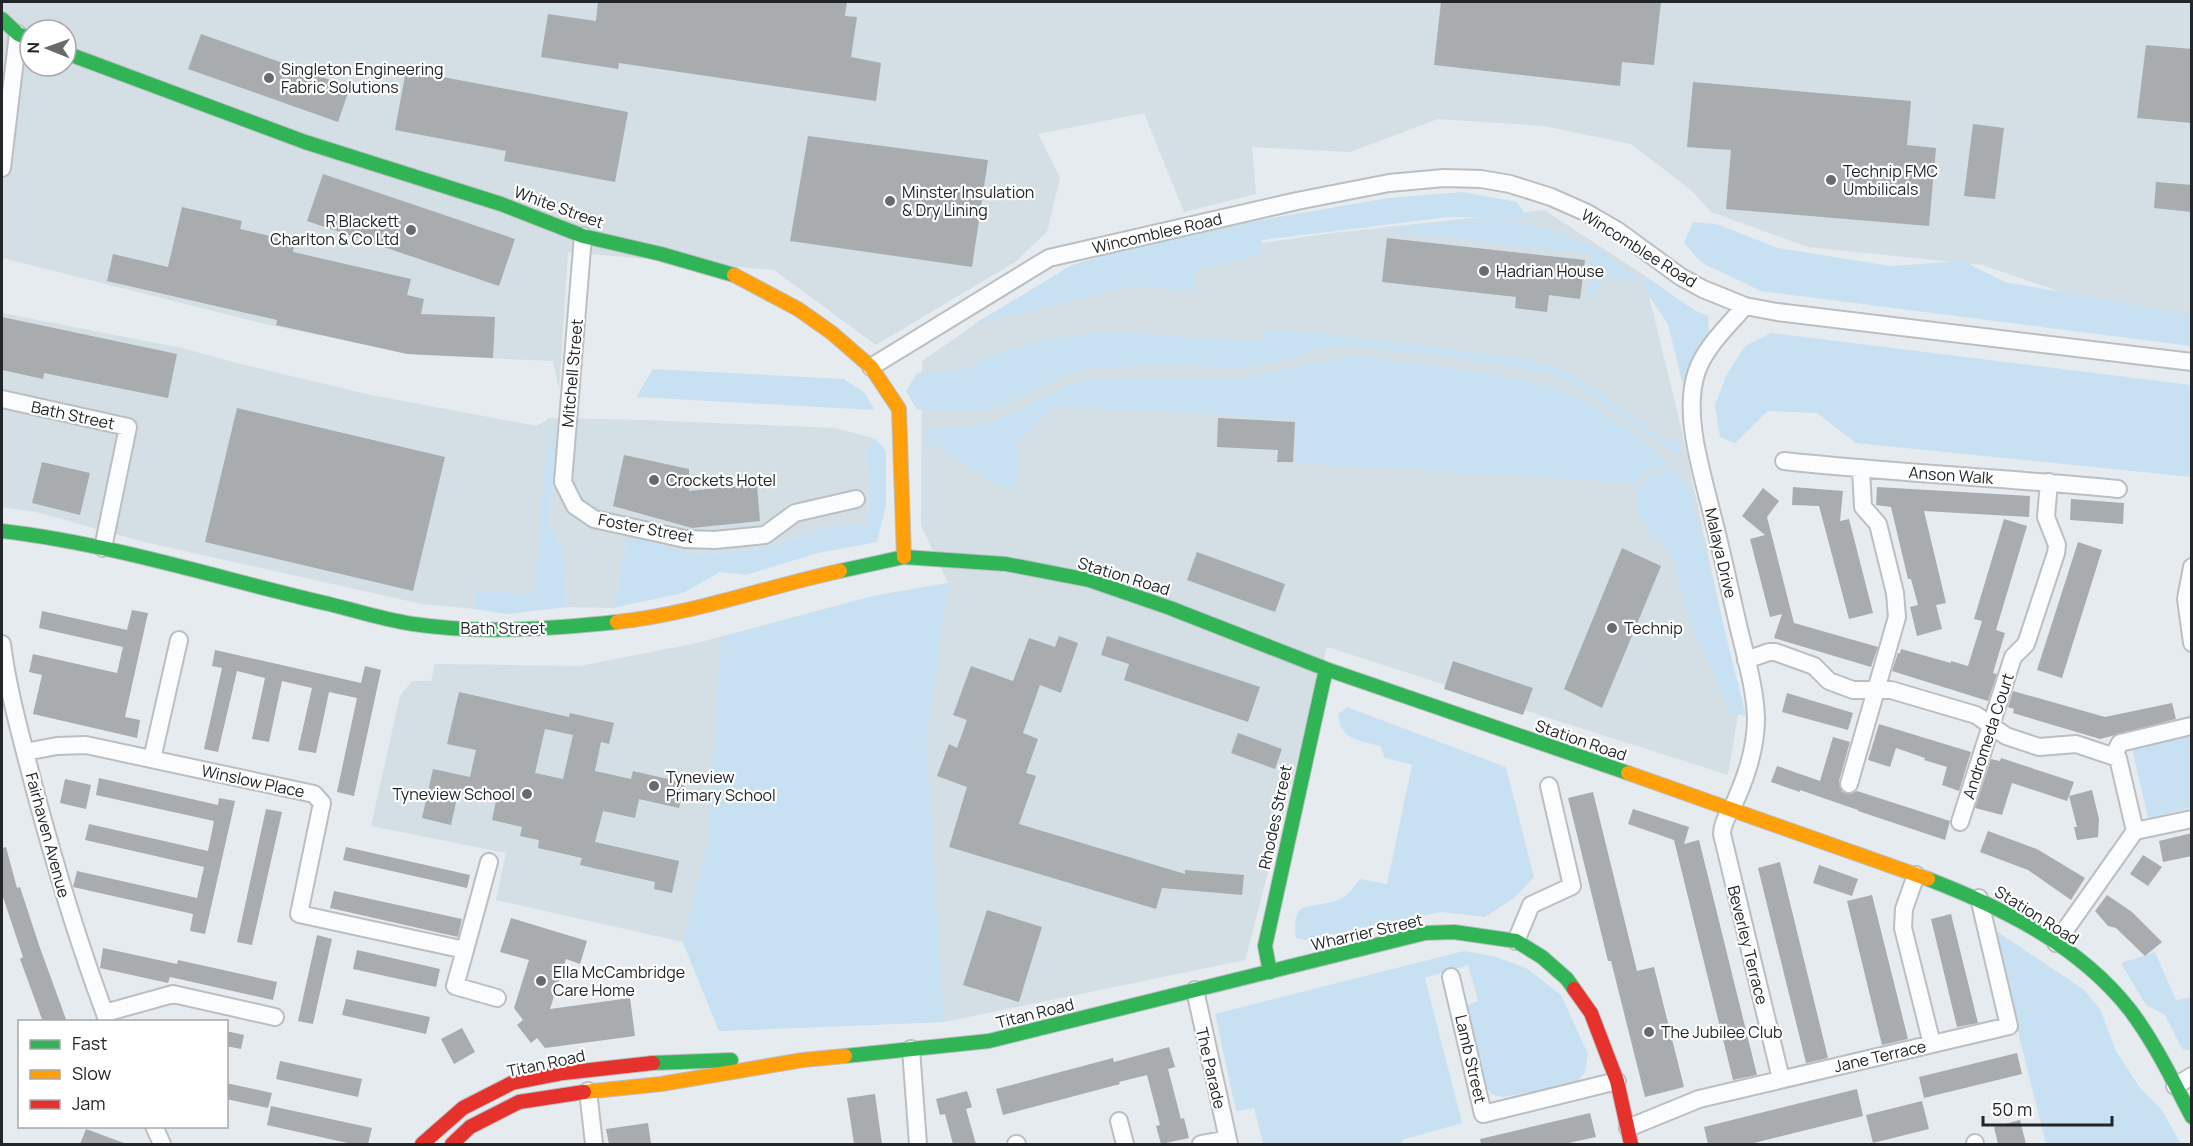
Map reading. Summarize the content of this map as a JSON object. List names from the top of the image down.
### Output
{
  "streets": {
    "street": [
      "White Street",
      "Wincomblee Road",
      "Mitchell Street",
      "Bath Street",
      "Anson Walk",
      "Foster Street",
      "Malaya Drive",
      "Station Road",
      "Andromeda Court",
      "Winslow Place",
      "Rhodes Street",
      "Fairhaven Avenue",
      "Wharrier Street",
      "Beverley Terrace",
      "Titan Road",
      "Jane Terrace",
      "Lamb Street",
      "The Parade"
    ]
  },
  "crossings": [
    ["White Street", "Wincomblee Road"],
    ["White Street", "Mitchell Street"],
    ["White Street", "Bath Street"],
    ["White Street", "Station Road"],
    ["Wincomblee Road", "Malaya Drive"],
    ["Mitchell Street", "Foster Street"],
    ["Bath Street", "Station Road"],
    ["Anson Walk", "Andromeda Court"],
    ["Malaya Drive", "Station Road"],
    ["Malaya Drive", "Beverley Terrace"],
    ["Station Road", "Rhodes Street"],
    ["Station Road", "Beverley Terrace"],
    ["Station Road", "Jane Terrace"],
    ["Winslow Place", "Fairhaven Avenue"],
    ["Rhodes Street", "Wharrier Street"],
    ["Rhodes Street", "Titan Road"],
    ["Wharrier Street", "Titan Road"],
    ["Wharrier Street", "Jane Terrace"],
    ["Wharrier Street", "Lamb Street"],
    ["Beverley Terrace", "Jane Terrace"],
    ["Titan Road", "The Parade"]
  ],
  "places": [
    "Singleton Engineering Fabric Solutions",
    "Technip FMC Umbilicals",
    "Minster Insulation & Dry Lining",
    "R Blackett Charlton & Co Ltd",
    "Hadrian House",
    "Crockets Hotel",
    "Technip",
    "Tyneview Primary School",
    "Tyneview School",
    "Ella McCambridge Care Home",
    "The Jubilee Club"
  ],
  "legend": ["Fast", "Slow", "Jam"],
  "scale_bar": "50 m",
  "north": "left"
}
